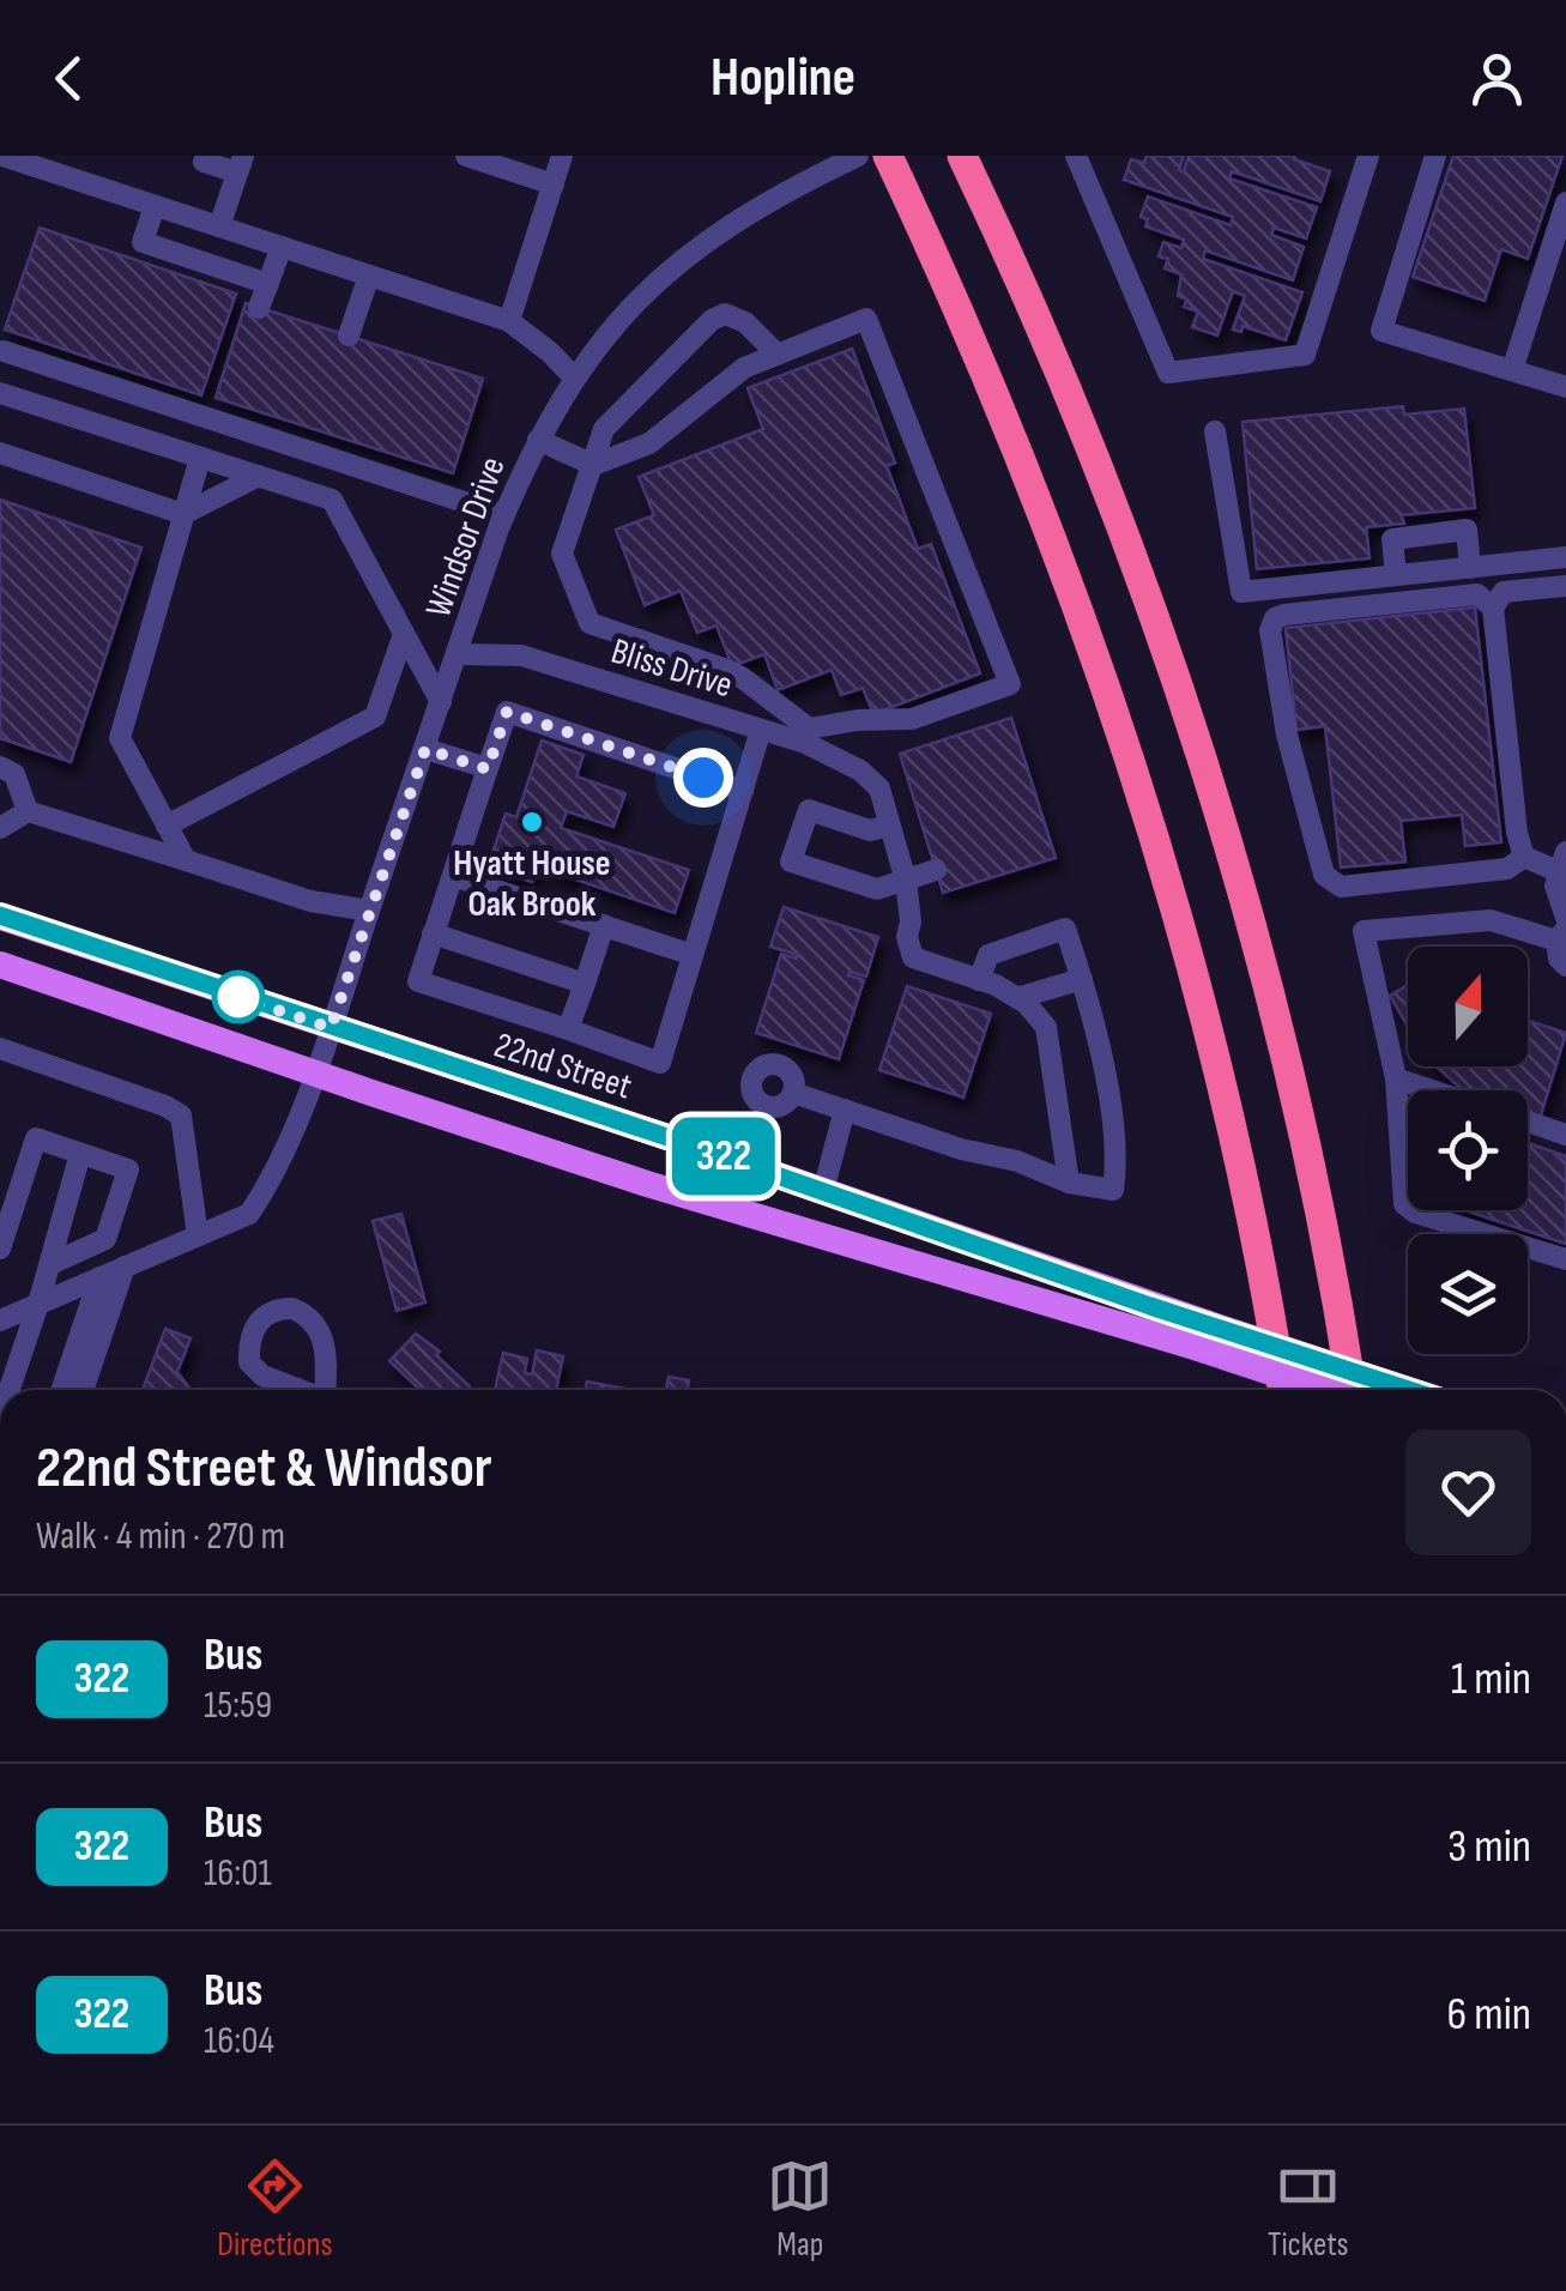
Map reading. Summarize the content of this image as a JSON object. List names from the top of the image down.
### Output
{
  "streets": {
    "main road": ["22nd Street"],
    "street": ["Windsor Drive", "Bliss Drive"]
  },
  "crossings": [
    ["Windsor Drive", "Bliss Drive"],
    ["Windsor Drive", "22nd Street"]
  ],
  "places": ["Hyatt House Oak Brook"],
  "lines": ["bus line 322"],
  "north": "top",
  "page": {
    "header": "Hopline",
    "on_map": "322",
    "heading": ["22nd Street & Windsor", "Walk · 4 min · 270 m"],
    "list": [
      {
        "mark": "322",
        "name": "Bus",
        "note": "15:59",
        "value": "1 min"
      },
      {
        "mark": "322",
        "name": "Bus",
        "note": "16:01",
        "value": "3 min"
      },
      {
        "mark": "322",
        "name": "Bus",
        "note": "16:04",
        "value": "6 min"
      }
    ],
    "tabs": ["Directions", "Map", "Tickets"]
  }
}
